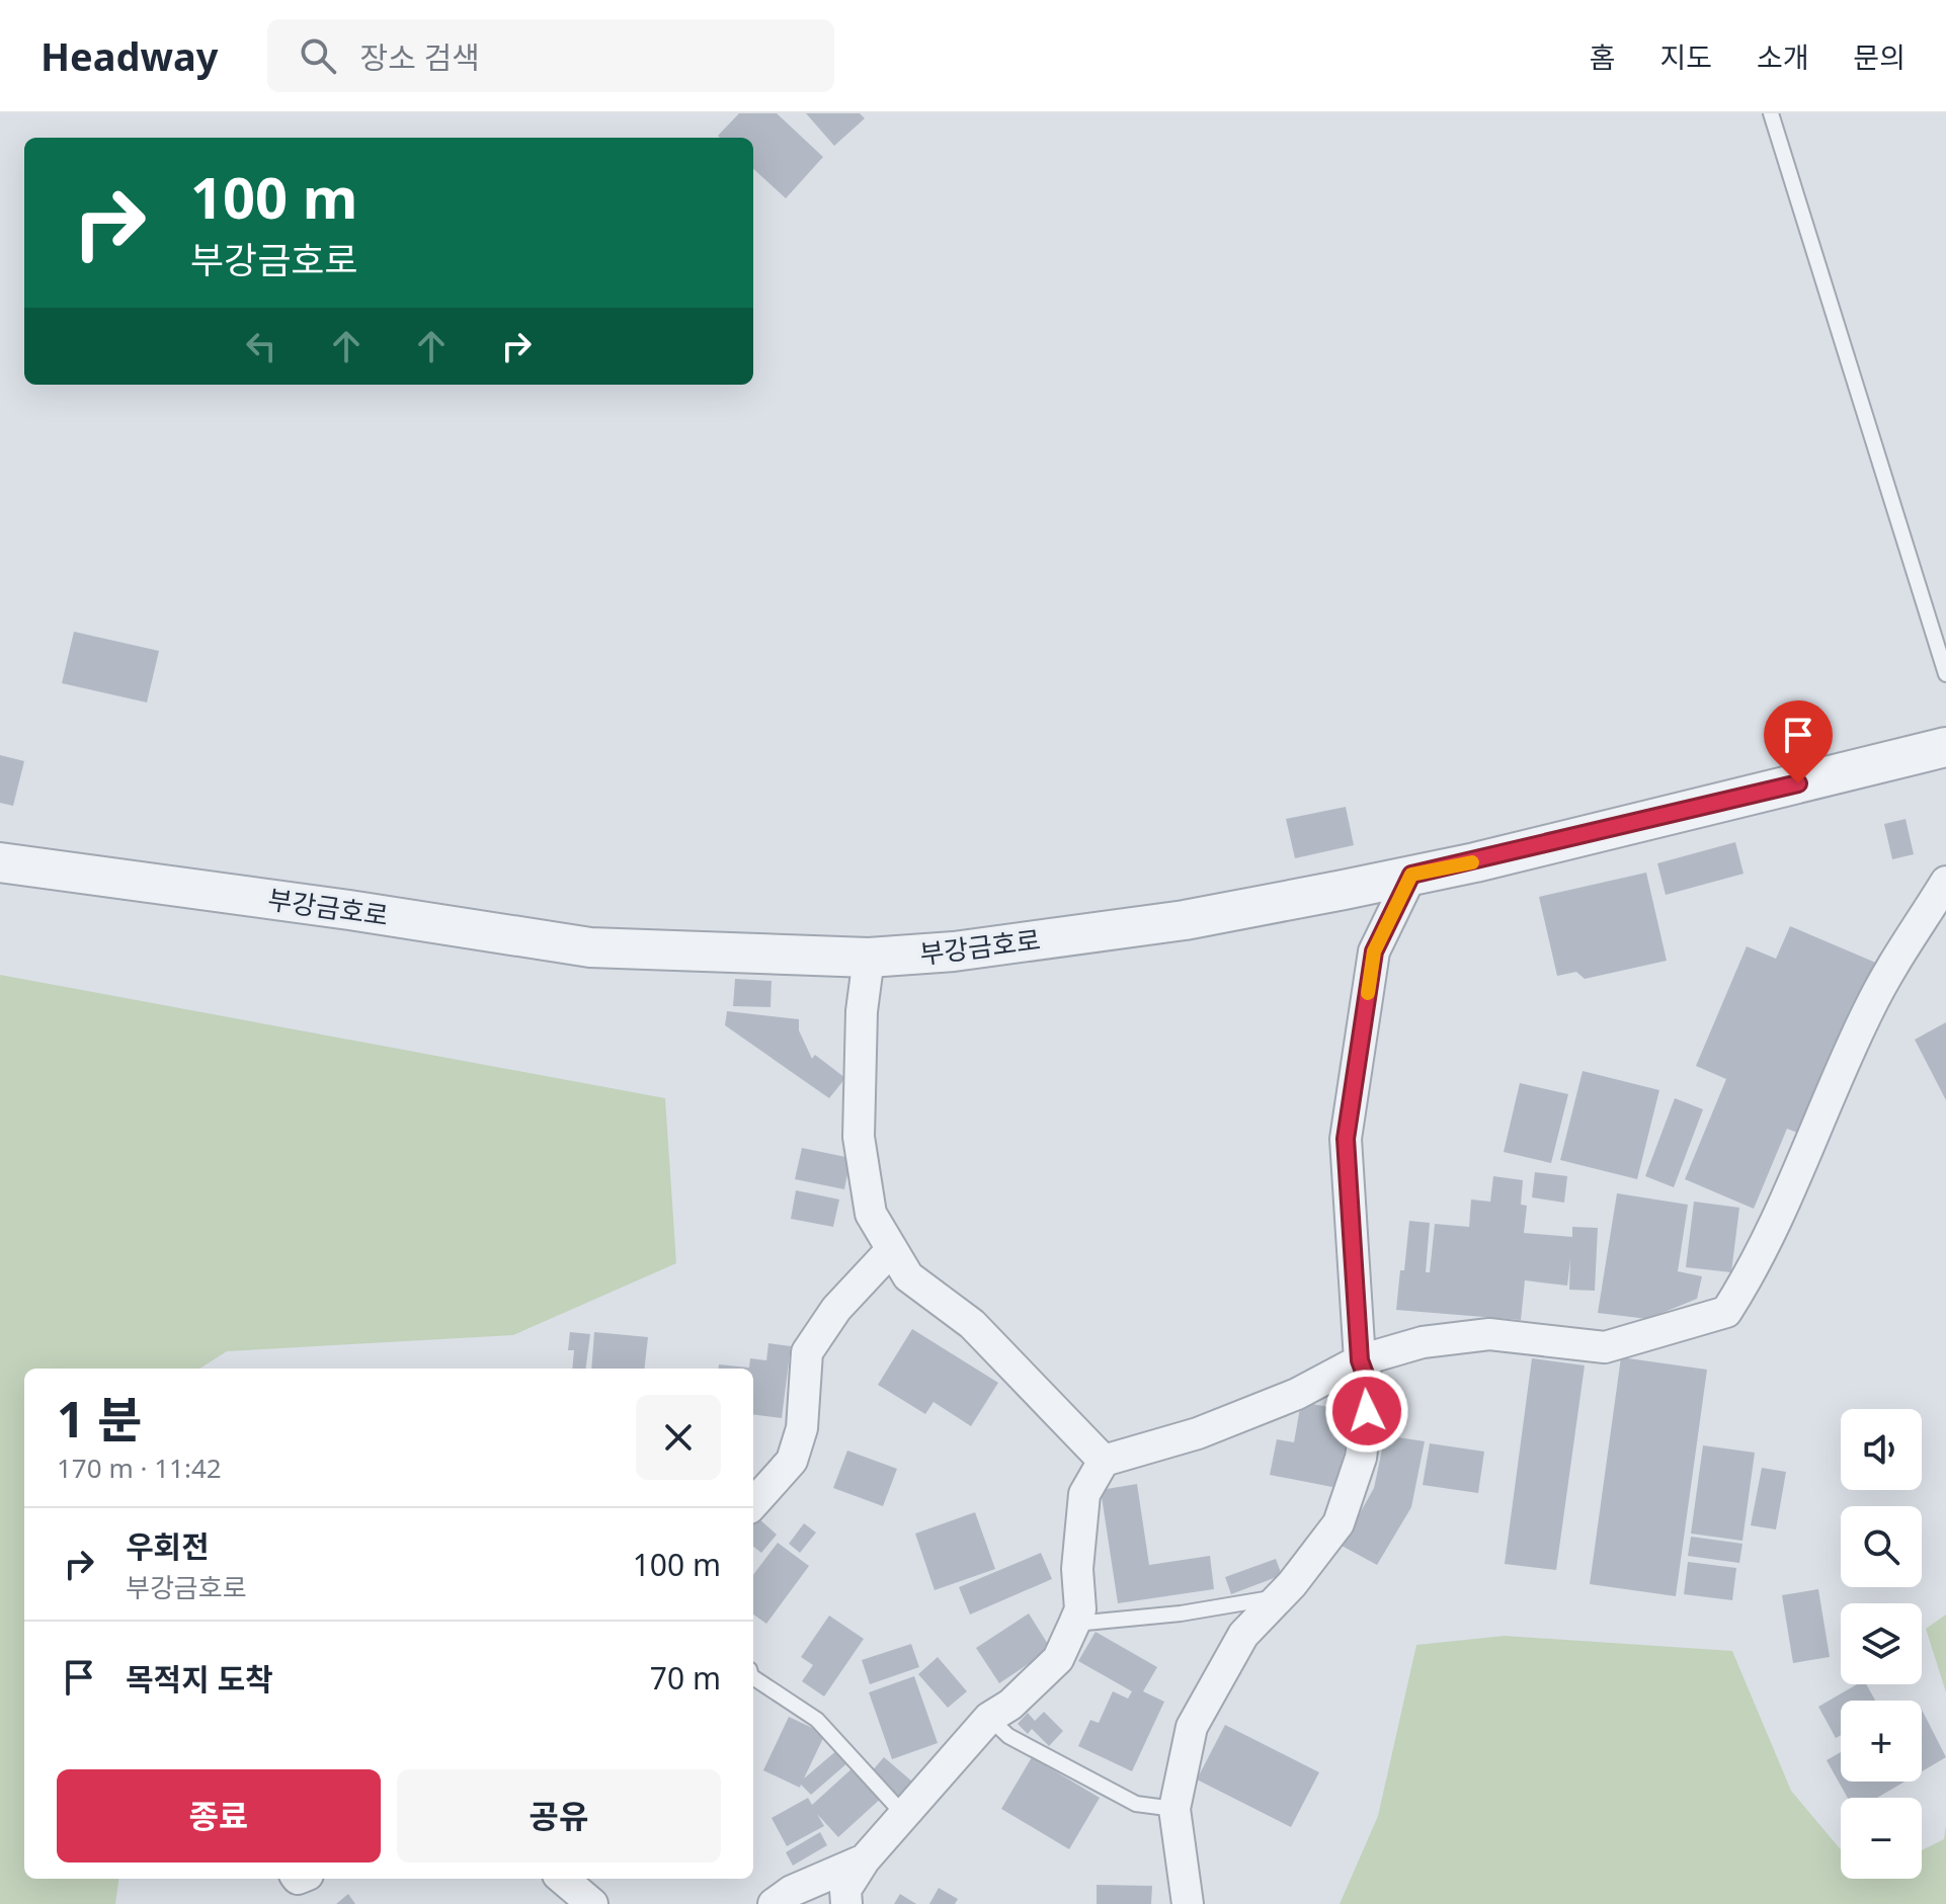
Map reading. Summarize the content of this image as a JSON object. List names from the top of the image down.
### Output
{
  "streets": {
    "street": ["부강금호로"]
  },
  "page": {
    "header": "Headway",
    "search": "장소 검색",
    "nav": [
      "홈",
      "지도",
      "소개",
      "문의"
    ],
    "turn": ["100 m", "부강금호로"],
    "heading": ["1 분", "170 m · 11:42"],
    "map_buttons": ["+", "−"],
    "list": [
      {
        "name": "우회전",
        "note": "부강금호로",
        "value": "100 m"
      },
      {
        "name": "목적지 도착",
        "value": "70 m"
      }
    ],
    "buttons": ["종료", "공유"]
  }
}
